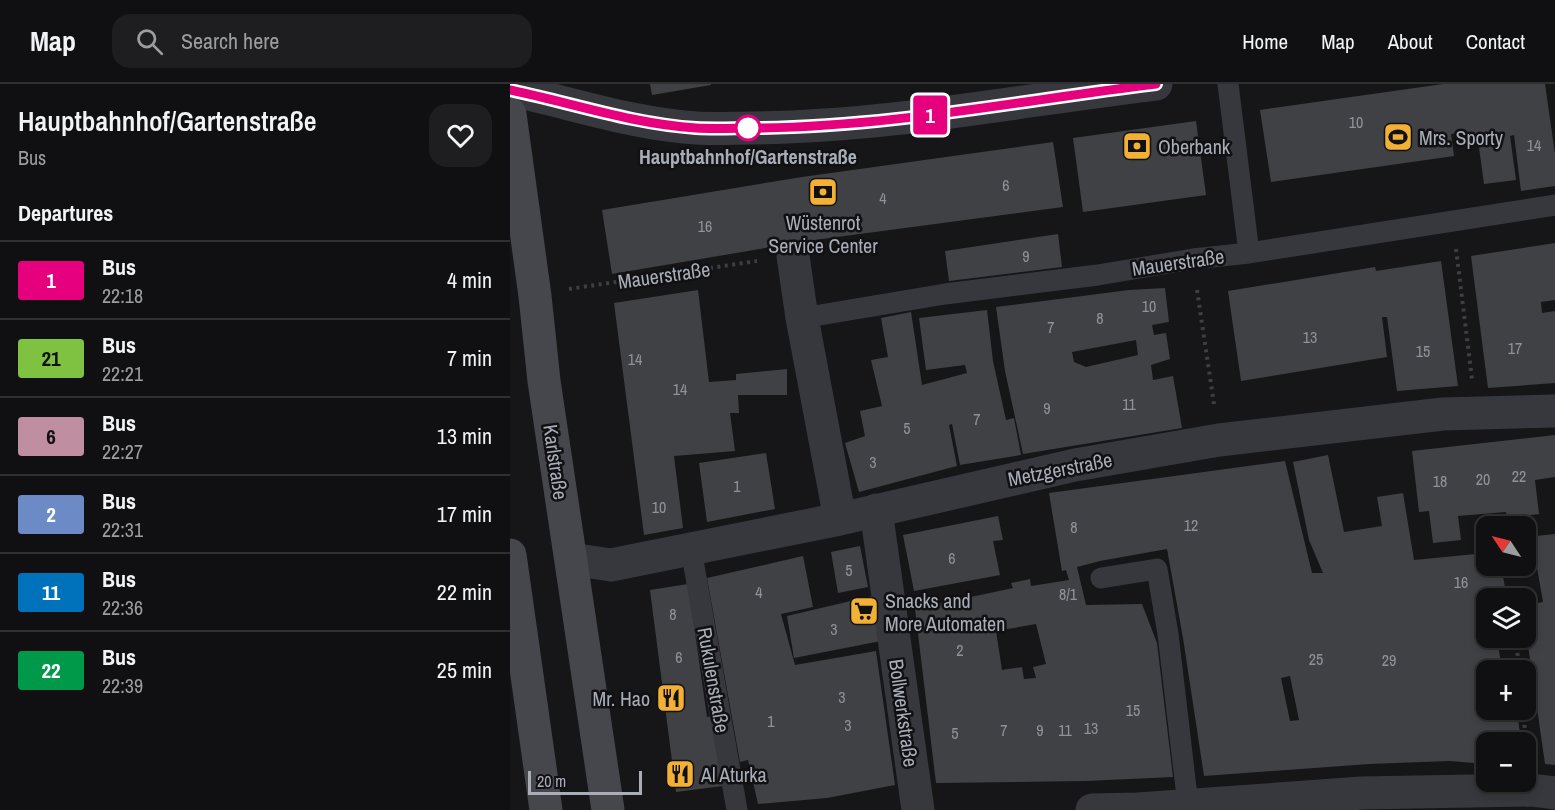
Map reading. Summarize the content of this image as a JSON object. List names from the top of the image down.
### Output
{
  "streets": {
    "main road": ["Karlstraße"],
    "street": ["Metzgerstraße", "Bollwerkstraße"],
    "lane": ["Mauerstraße", "Rukulenstraße"]
  },
  "crossings": [
    ["Mauerstraße", "Karlstraße"],
    ["Karlstraße", "Metzgerstraße"],
    ["Metzgerstraße", "Rukulenstraße"],
    ["Metzgerstraße", "Bollwerkstraße"]
  ],
  "places": {
    "other": ["Hauptbahnhof/Gartenstraße"],
    "sports": ["Mrs. Sporty"],
    "bank": ["Oberbank", "Wüstenrot Service Center"],
    "supermarket": ["Snacks and More Automaten"],
    "restaurant": ["Mr. Hao", "Al Aturka"]
  },
  "lines": ["bus line 1"],
  "house_numbers": [
    "10",
    "14",
    "6",
    "4",
    "16",
    "9",
    "10",
    "8",
    "7",
    "13",
    "17",
    "15",
    "14",
    "14",
    "11",
    "9",
    "7",
    "5",
    "3",
    "22",
    "20",
    "18",
    "1",
    "10",
    "12",
    "8",
    "6",
    "5",
    "16",
    "4",
    "8/1",
    "8",
    "3",
    "2",
    "6",
    "25",
    "29",
    "3",
    "15",
    "1",
    "3",
    "13",
    "7",
    "9",
    "11",
    "5"
  ],
  "scale_bar": "20 m",
  "north": "top left",
  "page": {
    "header": "Map",
    "search": "Search here",
    "nav": [
      "Home",
      "Map",
      "About",
      "Contact"
    ],
    "heading": [
      ["Hauptbahnhof/Gartenstraße", "Bus"],
      "Departures"
    ],
    "on_map": "1",
    "list": [
      {
        "mark": "1",
        "name": "Bus",
        "note": "22:18",
        "value": "4 min"
      },
      {
        "mark": "21",
        "name": "Bus",
        "note": "22:21",
        "value": "7 min"
      },
      {
        "mark": "6",
        "name": "Bus",
        "note": "22:27",
        "value": "13 min"
      },
      {
        "mark": "2",
        "name": "Bus",
        "note": "22:31",
        "value": "17 min"
      },
      {
        "mark": "11",
        "name": "Bus",
        "note": "22:36",
        "value": "22 min"
      },
      {
        "mark": "22",
        "name": "Bus",
        "note": "22:39",
        "value": "25 min"
      }
    ],
    "map_buttons": ["+", "−"],
    "scale": "20 m"
  }
}
